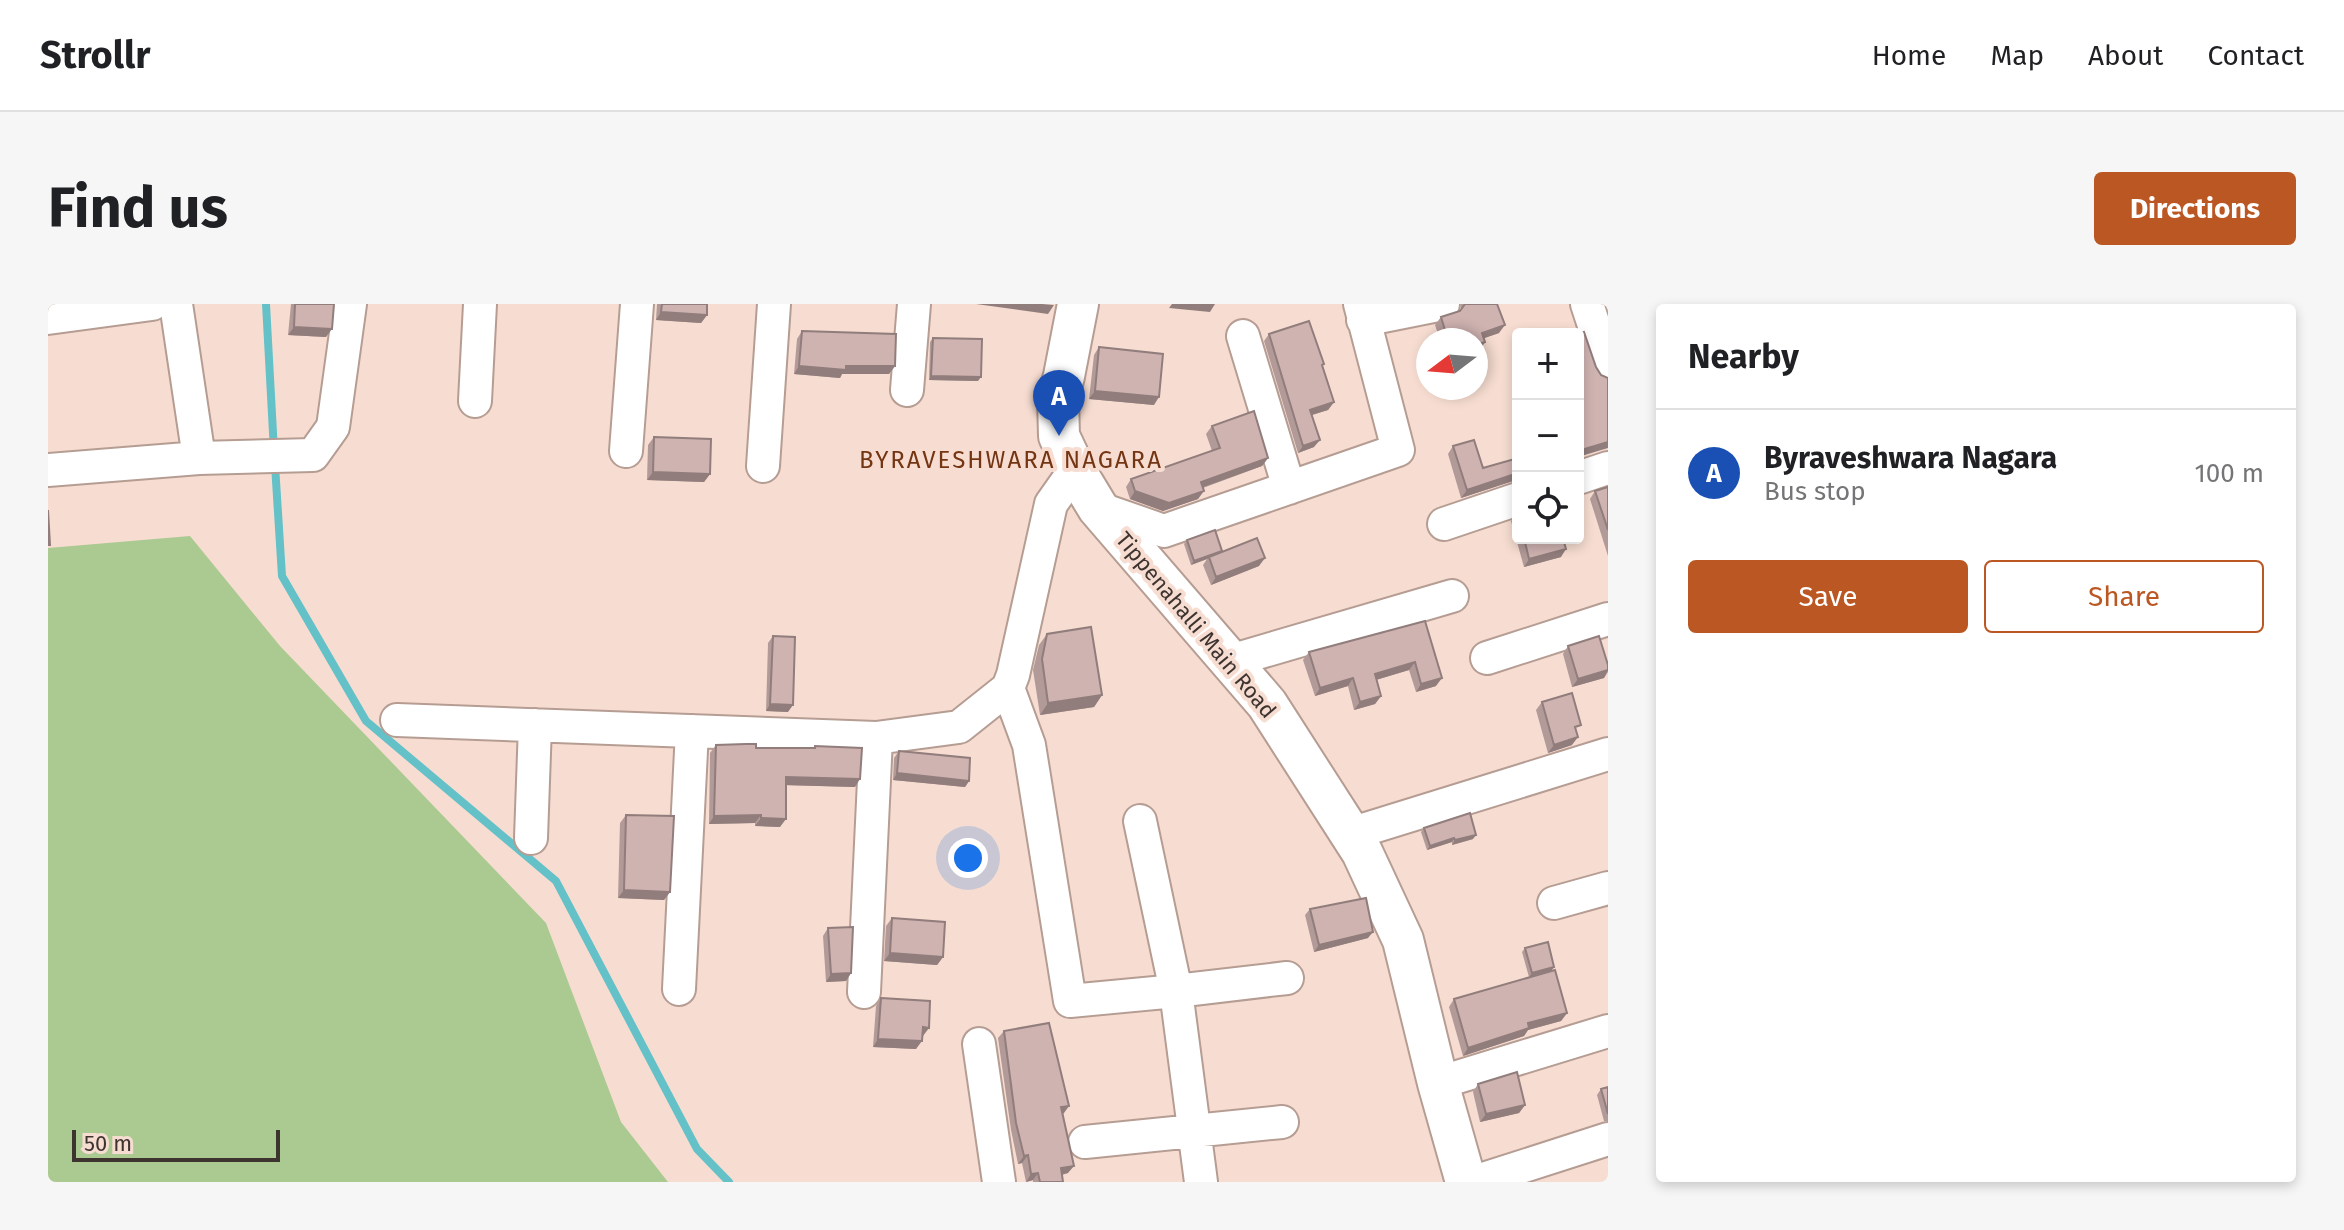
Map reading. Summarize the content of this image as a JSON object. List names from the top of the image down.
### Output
{
  "streets": {
    "street": ["Tippenahalli Main Road"]
  },
  "districts": ["BYRAVESHWARA NAGARA"],
  "scale_bar": "50 m",
  "north": "left",
  "page": {
    "header": "Strollr",
    "nav": [
      "Home",
      "Map",
      "About",
      "Contact"
    ],
    "buttons": [
      "Directions",
      ["Save", "Share"]
    ],
    "title": "Find us",
    "heading": "Nearby",
    "map_buttons": ["+", "−"],
    "pins": "A",
    "list": [
      {
        "mark": "A",
        "name": "Byraveshwara Nagara",
        "note": "Bus stop",
        "value": "100 m"
      }
    ],
    "scale": "50 m"
  }
}
